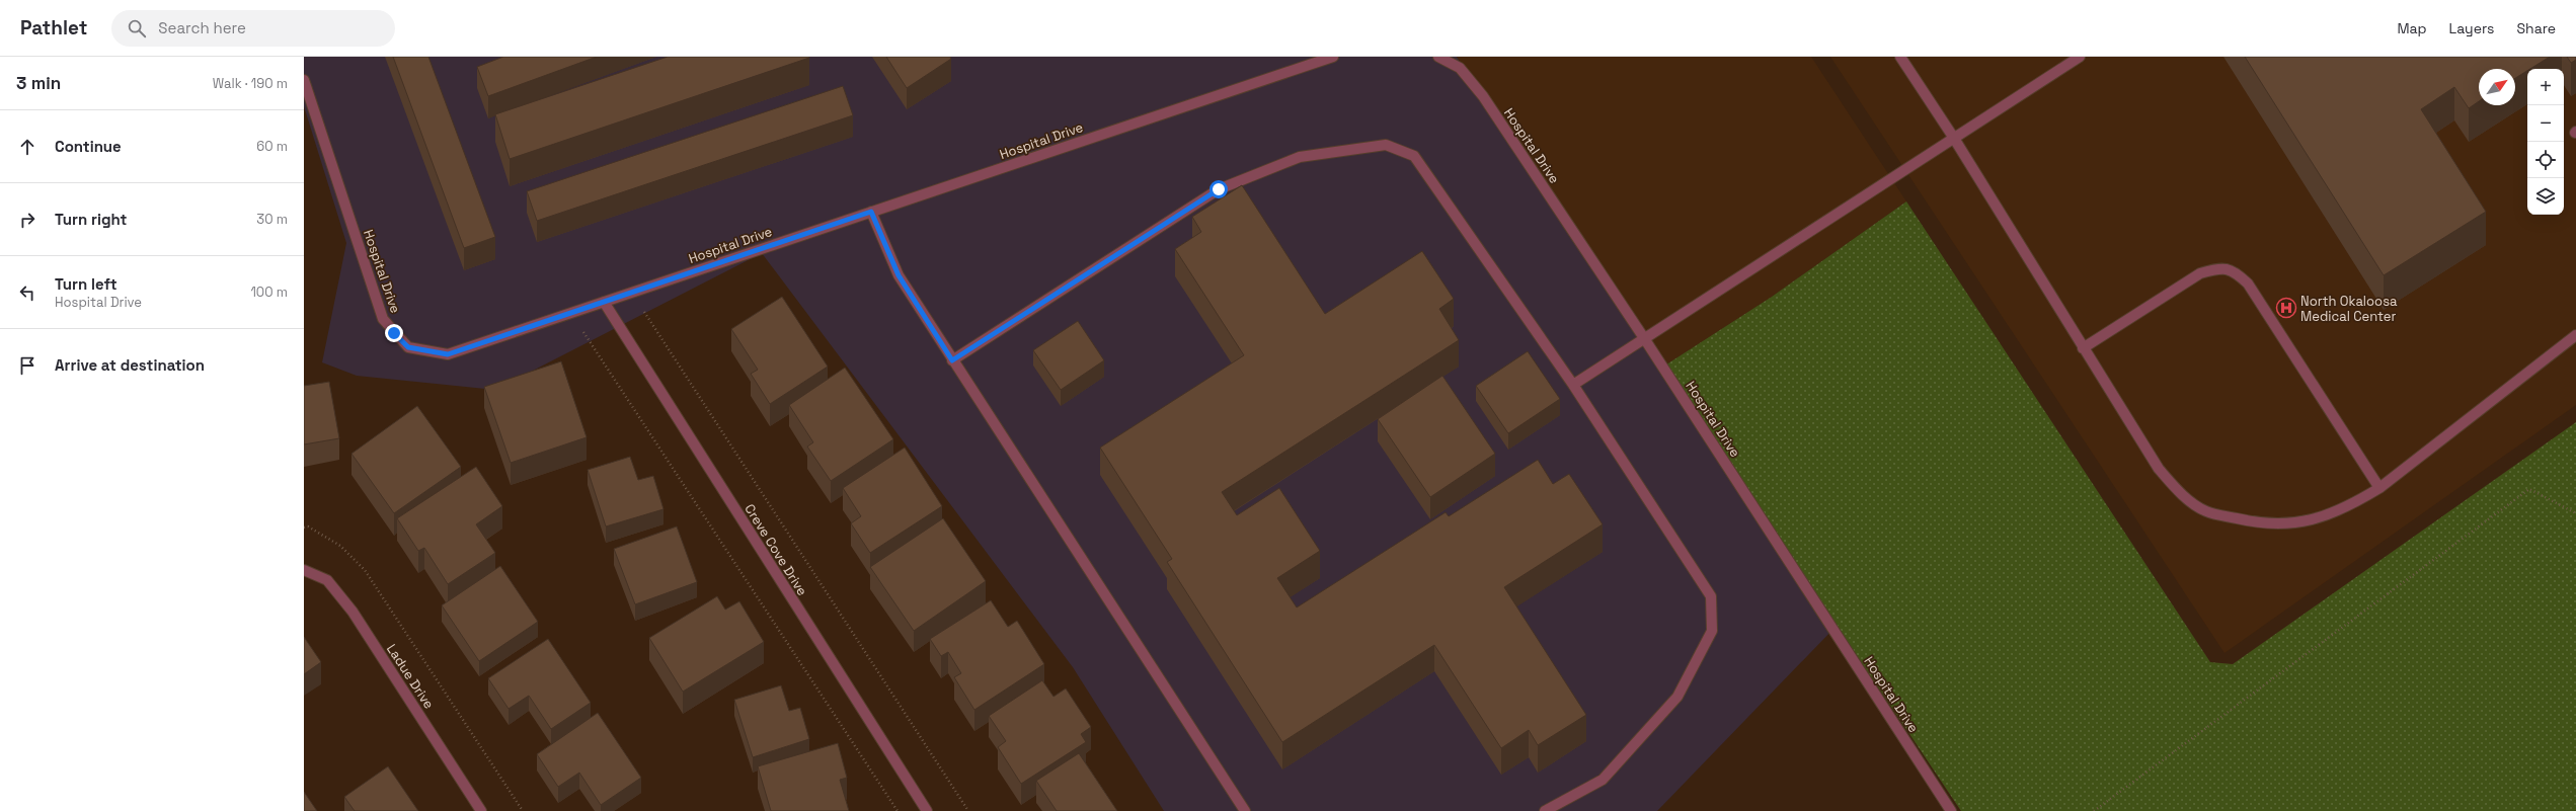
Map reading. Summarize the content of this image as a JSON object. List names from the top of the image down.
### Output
{
  "streets": {
    "street": ["Hospital Drive", "Creve Cove Drive", "Ladue Drive"]
  },
  "crossings": [
    ["Hospital Drive", "Creve Cove Drive"]
  ],
  "places": {
    "hospital": ["North Okaloosa Medical Center"]
  },
  "north": "top right",
  "page": {
    "header": "Pathlet",
    "search": "Search here",
    "nav": ["Map", "Layers", "Share"],
    "heading": ["3 min", "Walk · 190 m"],
    "map_buttons": ["+", "−"],
    "list": [
      ["Continue", "60 m"],
      ["Turn right", "30 m"],
      ["Turn left", "Hospital Drive", "100 m"],
      "Arrive at destination"
    ]
  }
}
